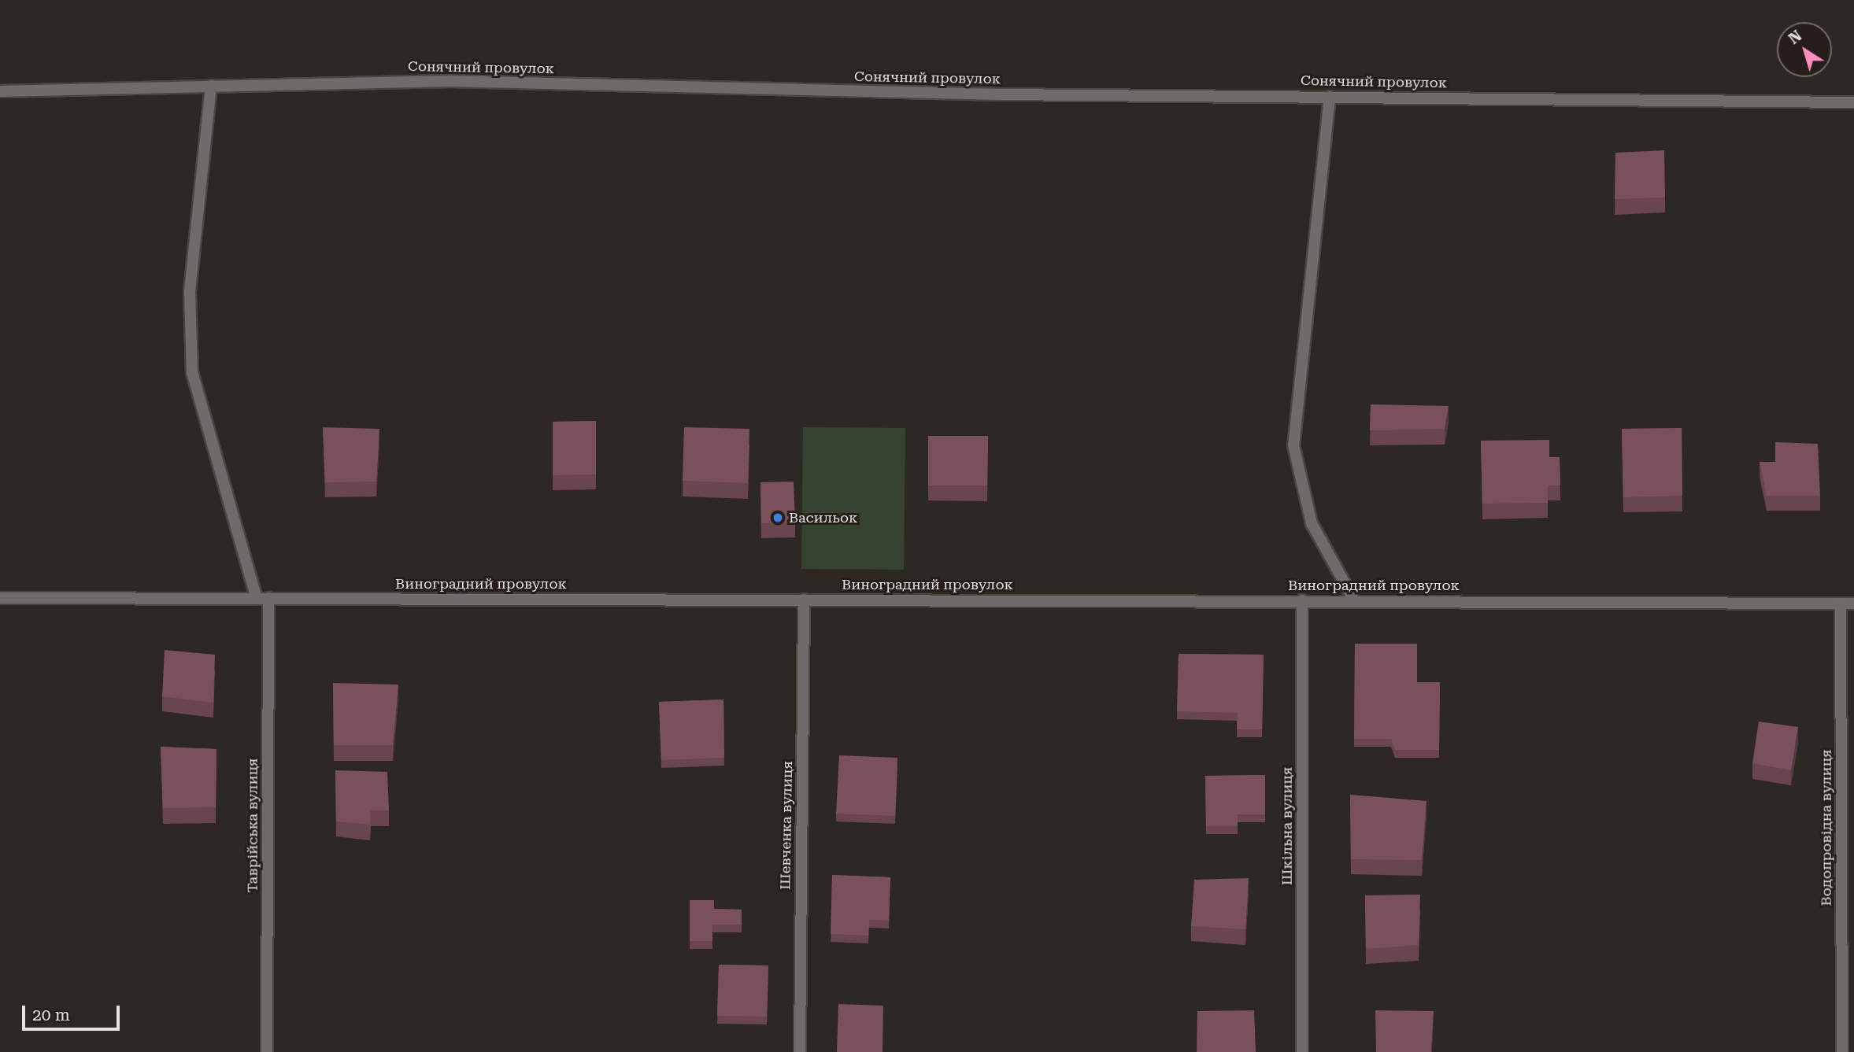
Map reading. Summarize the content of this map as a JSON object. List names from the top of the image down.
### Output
{
  "streets": {
    "street": [
      "Сонячний провулок",
      "Виноградний провулок",
      "Таврійська вулиця",
      "Шевченка вулиця",
      "Шкільна вулиця",
      "Водопровідна вулиця"
    ]
  },
  "crossings": [
    ["Сонячний провулок", "Таврійська вулиця"],
    ["Виноградний провулок", "Таврійська вулиця"],
    ["Виноградний провулок", "Шевченка вулиця"],
    ["Виноградний провулок", "Шкільна вулиця"],
    ["Виноградний провулок", "Водопровідна вулиця"]
  ],
  "places": ["Васильок"],
  "scale_bar": "20 m",
  "north": "top left"
}
